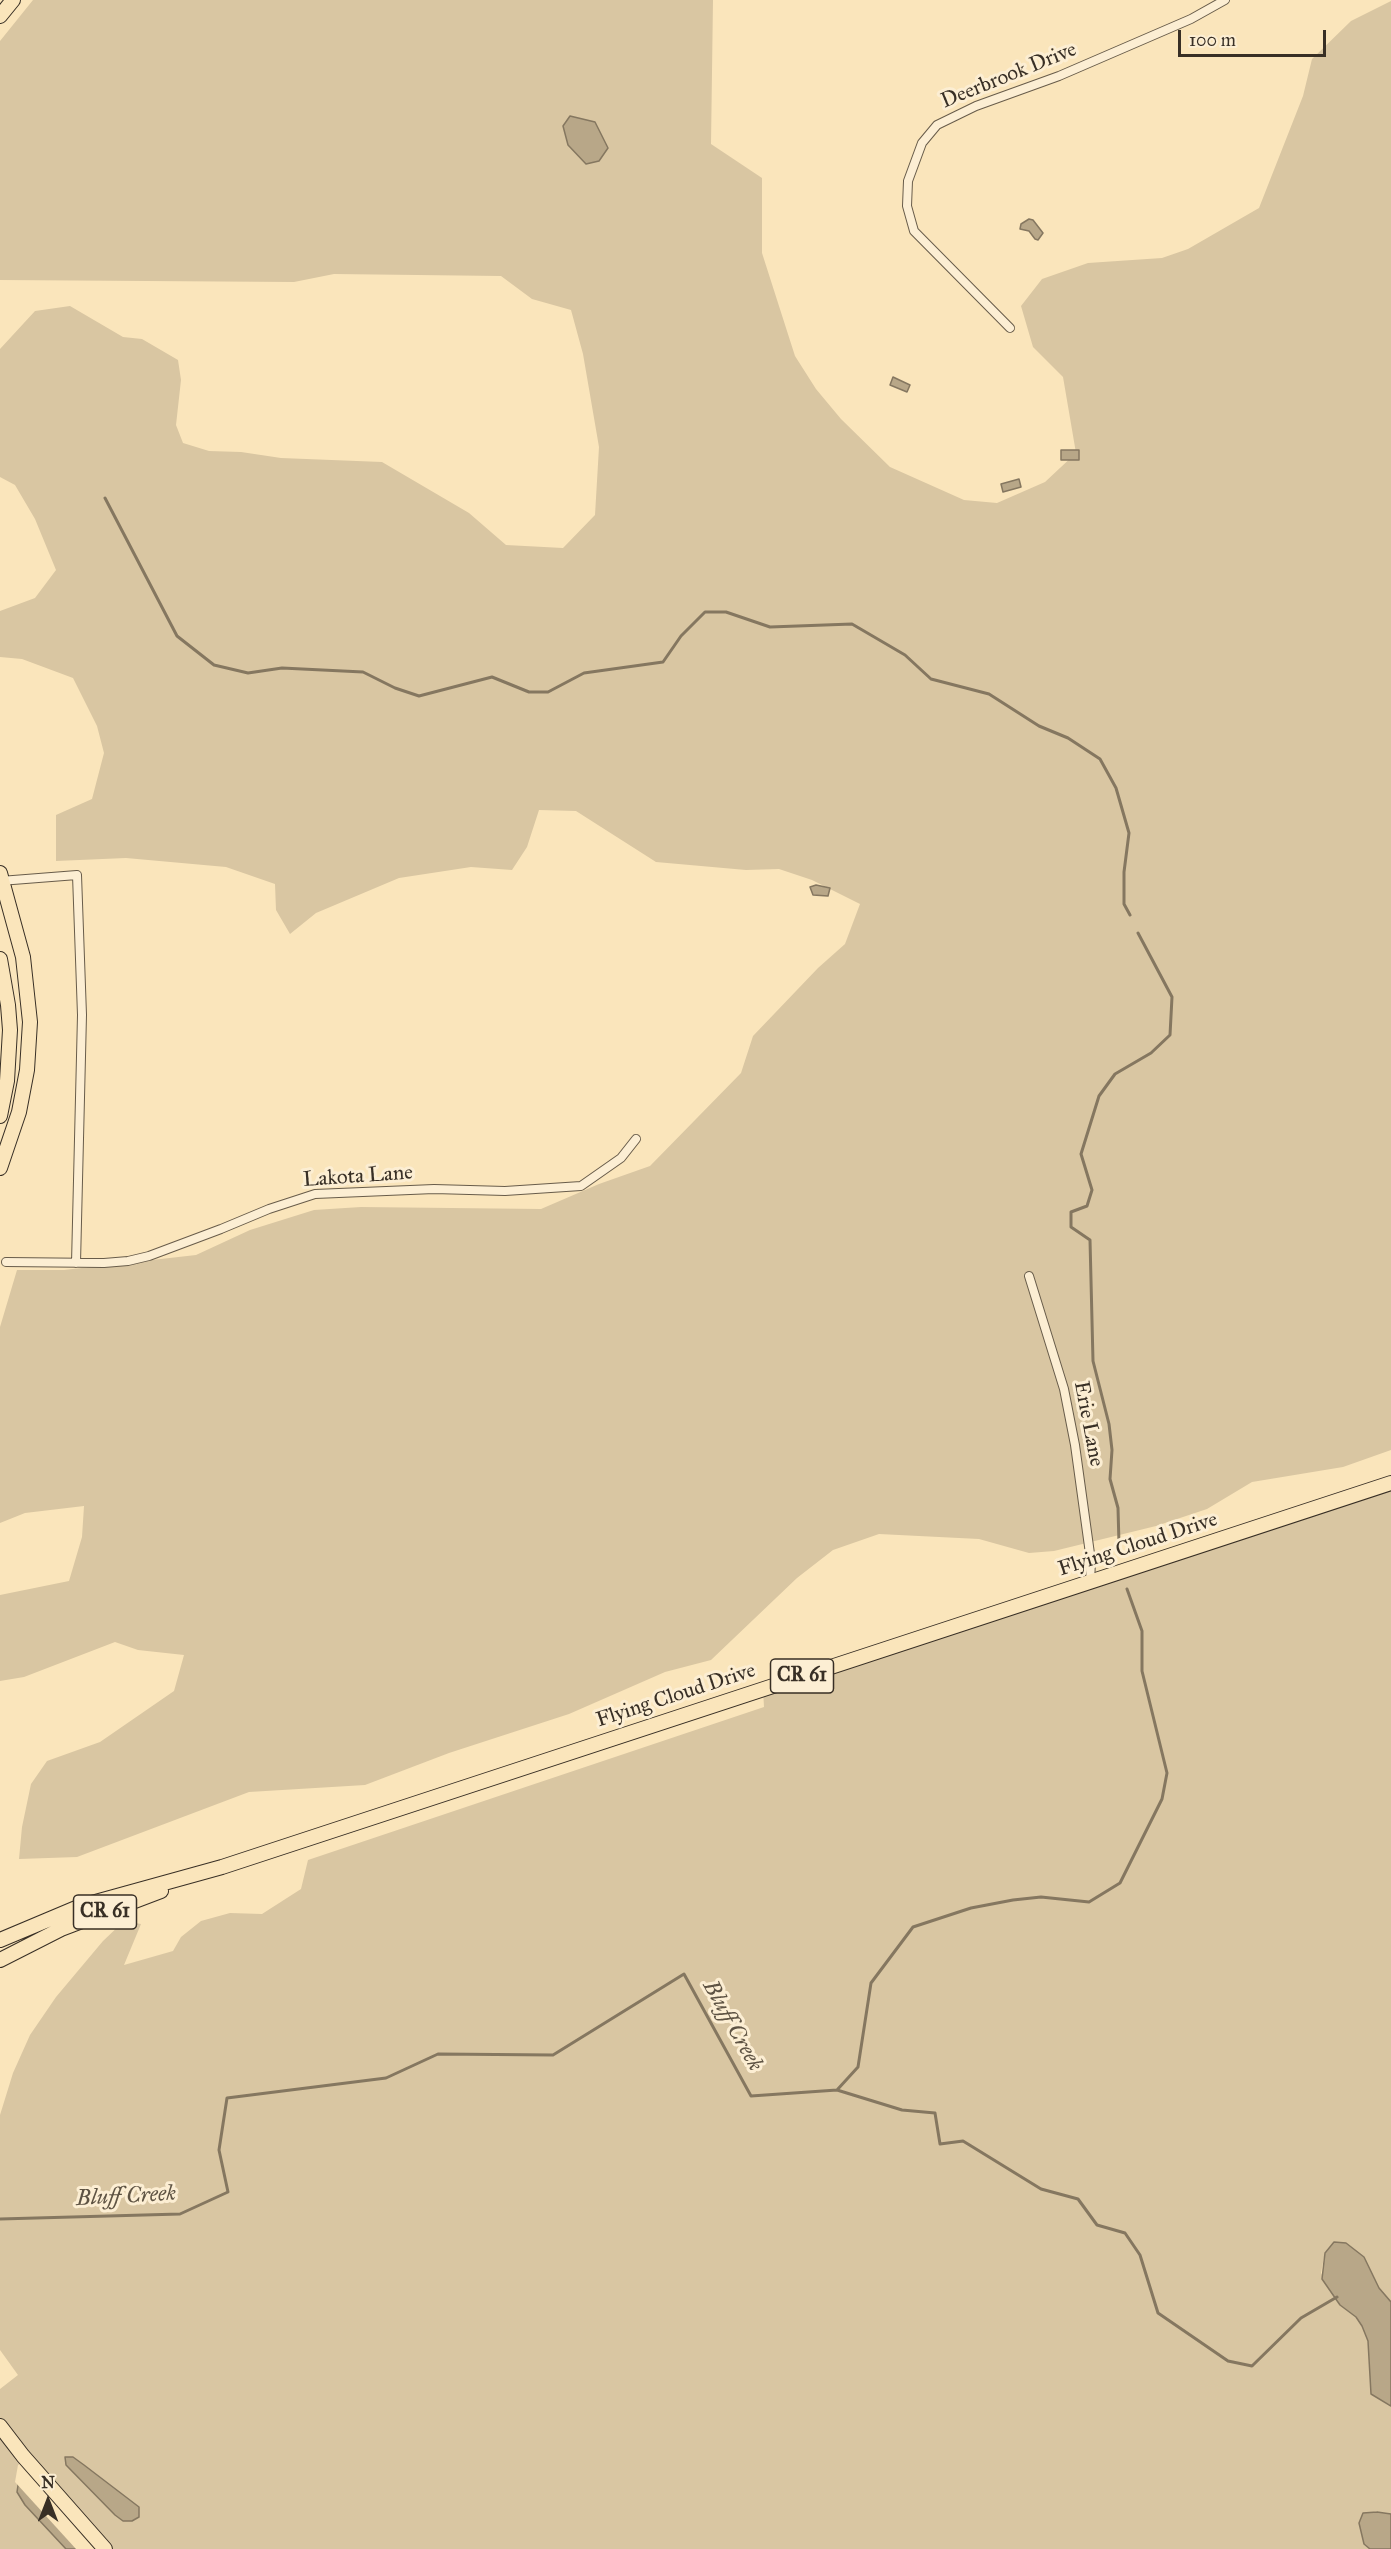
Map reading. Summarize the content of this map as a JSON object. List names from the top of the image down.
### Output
{
  "streets": {
    "main road": ["Flying Cloud Drive", "CR 61"],
    "street": ["Deerbrook Drive", "Lakota Lane", "Erie Lane"]
  },
  "crossings": [
    ["Erie Lane", "Flying Cloud Drive"]
  ],
  "water": ["Bluff Creek"],
  "scale_bar": "100 m",
  "north": "top"
}
